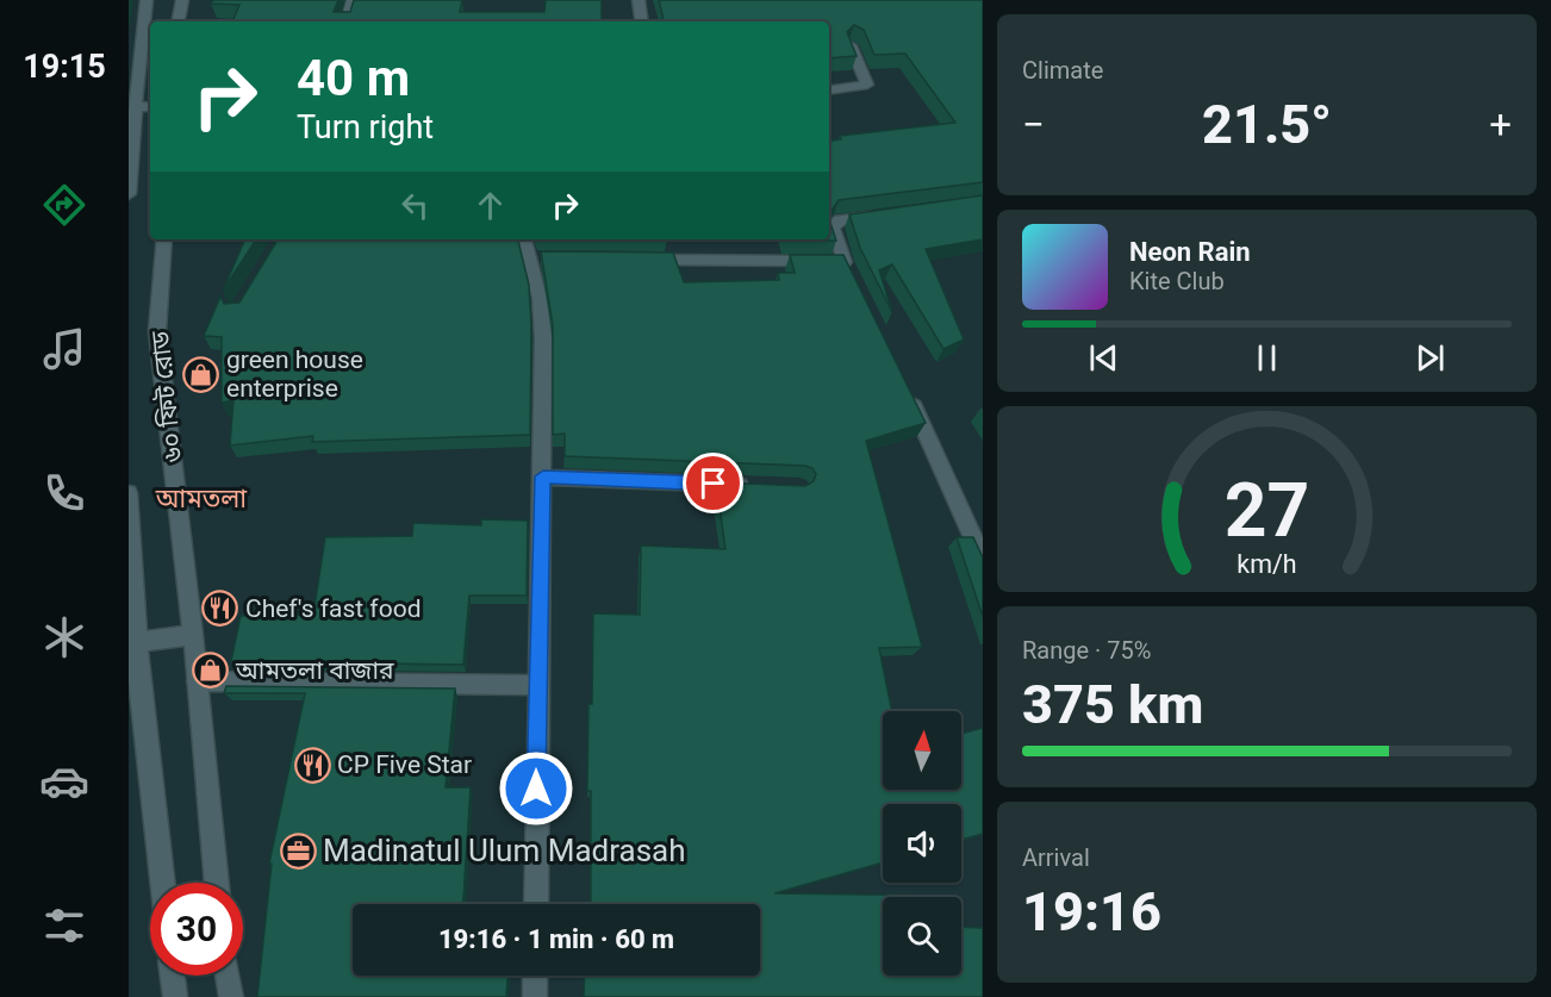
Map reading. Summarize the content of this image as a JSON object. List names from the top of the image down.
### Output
{
  "streets": {
    "street": ["৬০ ফিট রোড"]
  },
  "districts": ["আমতলা"],
  "places": {
    "shop": ["green house enterprise", "আমতলা বাজার"],
    "restaurant": ["Chef's fast food", "CP Five Star"],
    "office": ["Madinatul Ulum Madrasah"]
  },
  "north": "top",
  "page": {
    "tabs": "19:15",
    "tile": [
      "Climate",
      ["Range · 75%", "375 km"],
      ["Arrival", "19:16"]
    ],
    "turn": ["40 m", "Turn right"],
    "heat": ["−", "21.5°", "+"],
    "song": ["Neon Rain", "Kite Club"],
    "limit": "30",
    "trip": "19:16 · 1 min · 60 m",
    "gauge": ["27", "km/h"]
  }
}
